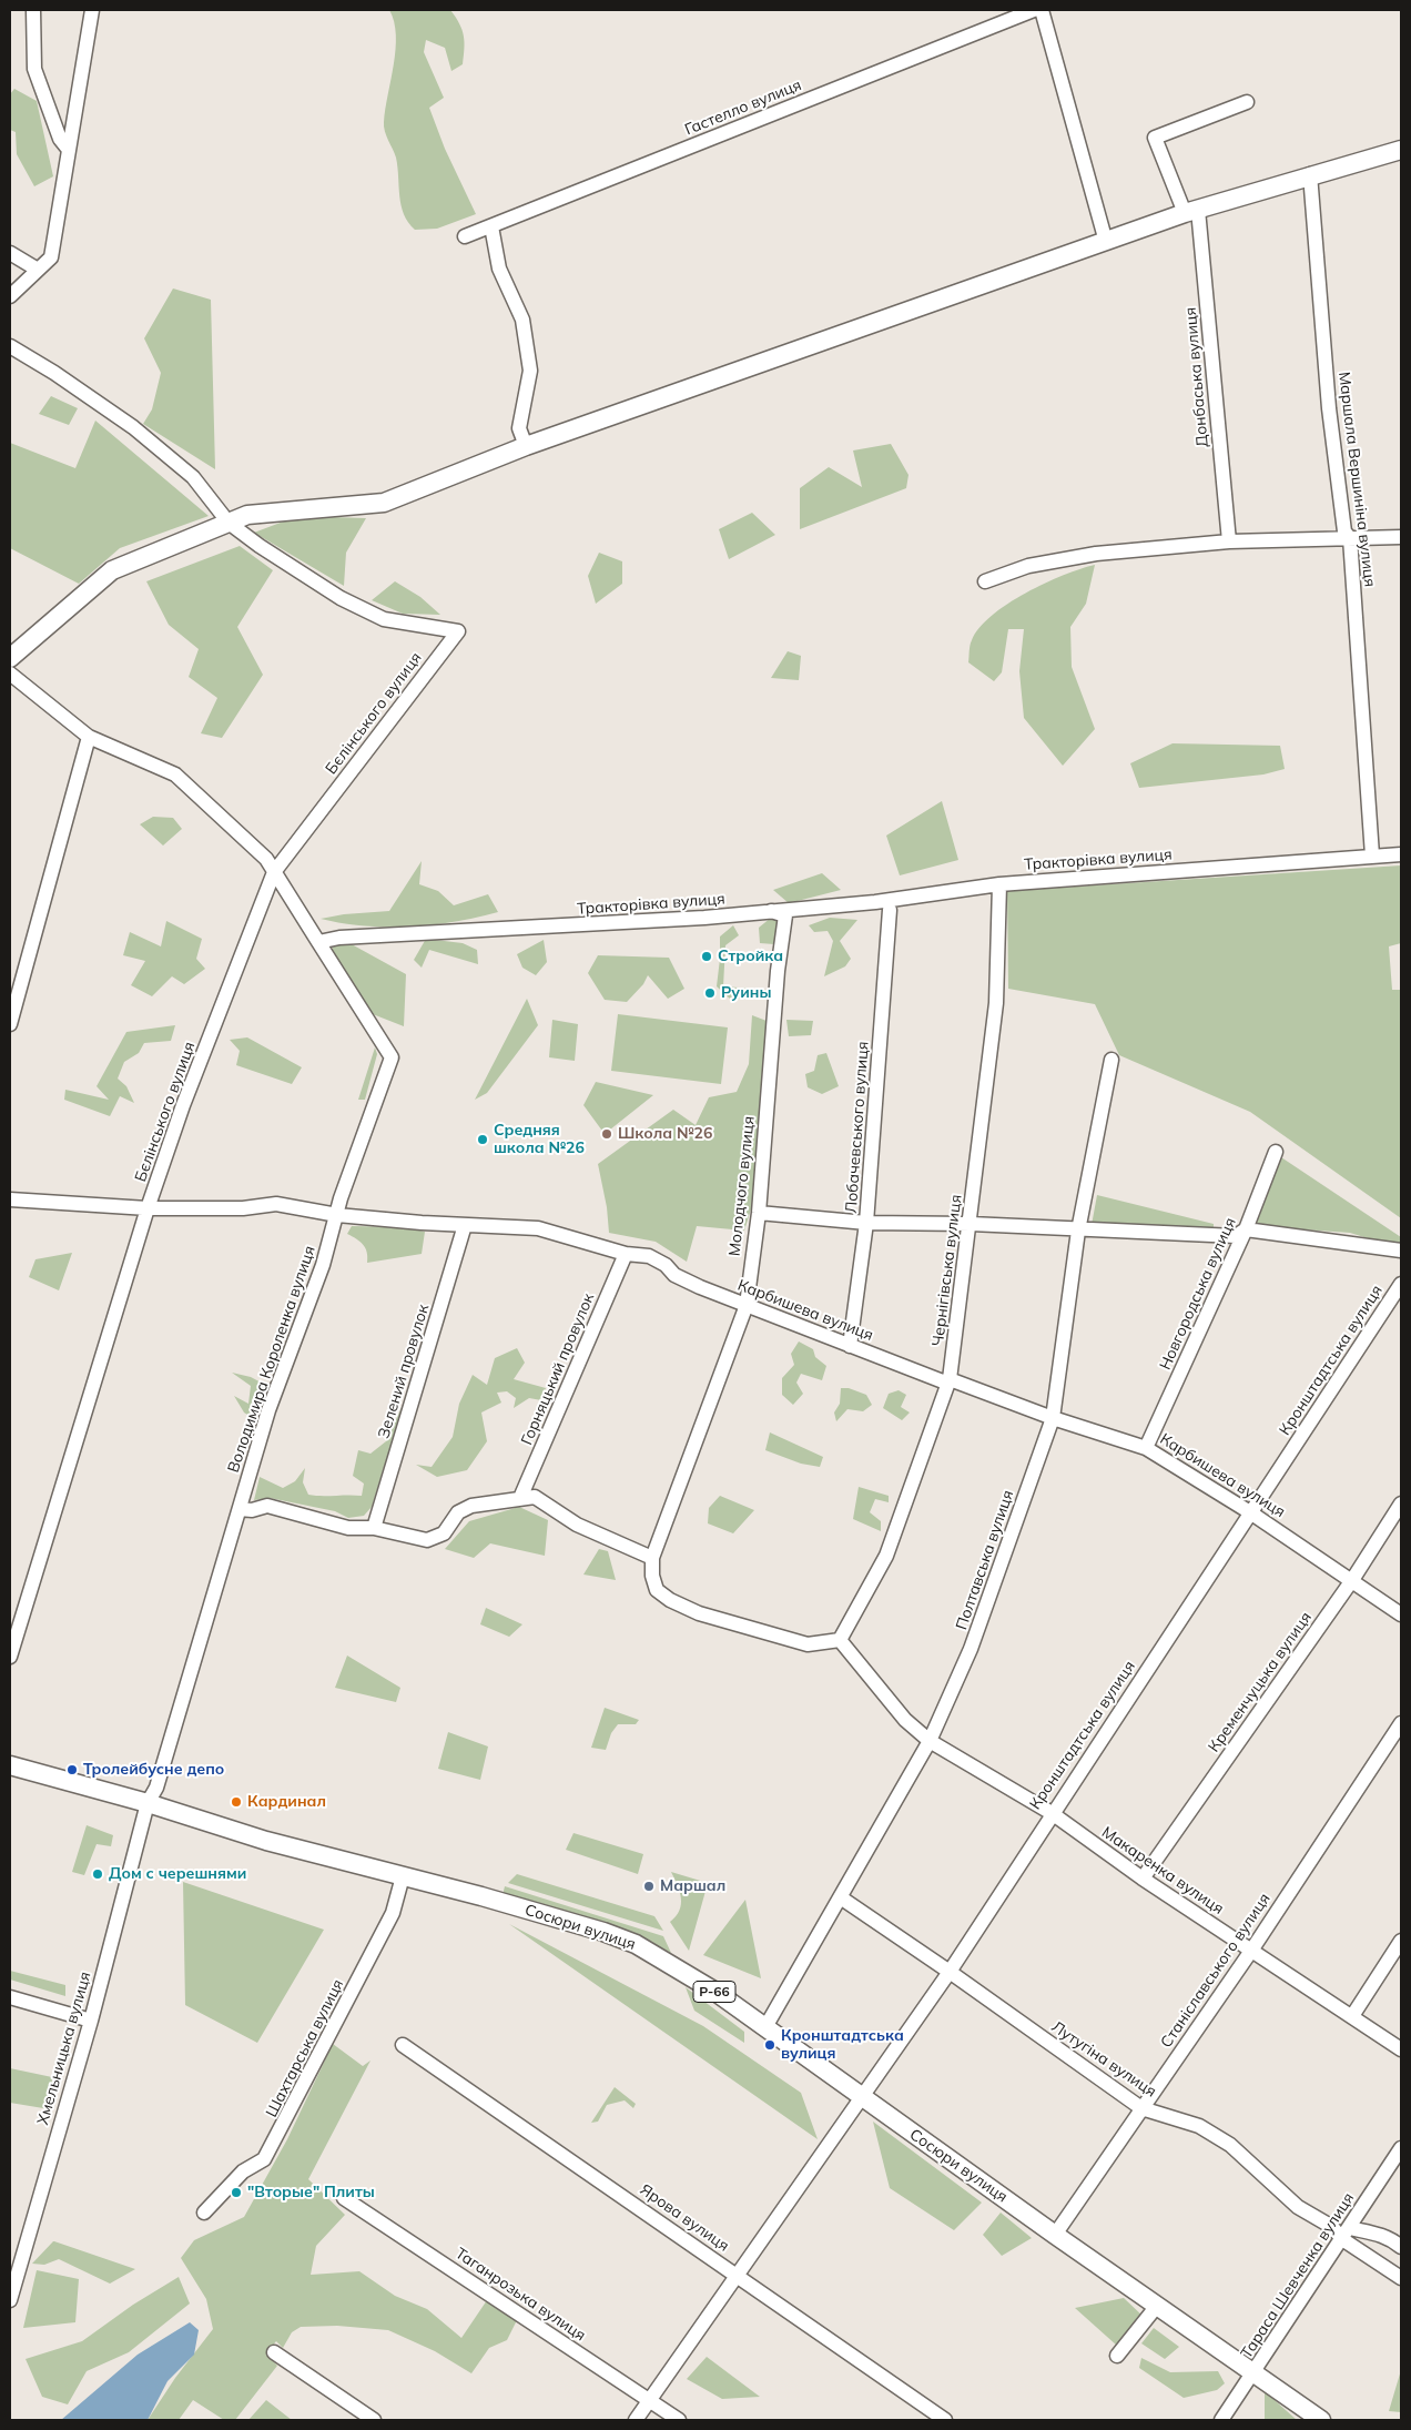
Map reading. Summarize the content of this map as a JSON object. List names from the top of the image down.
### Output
{
  "streets": {
    "main road": ["Сосюри вулиця", "Р-66"],
    "street": [
      "Гастелло вулиця",
      "Донбаська вулиця",
      "Маршала Вершиніна вулиця",
      "Бєлінського вулиця",
      "Тракторівка вулиця",
      "Лобачевського вулиця",
      "Молодчого вулиця",
      "Чернігівська вулиця",
      "Новгородська вулиця",
      "Карбишева вулиця",
      "Володимира Короленка вулиця",
      "Кронштадтська вулиця",
      "Горняцький провулок",
      "Зелений провулок",
      "Полтавська вулиця",
      "Кременчуцька вулиця",
      "Макаренка вулиця",
      "Станіславського вулиця",
      "Хмельницька вулиця",
      "Шахтарська вулиця",
      "Лутугіна вулиця",
      "Ярова вулиця",
      "Тараса Шевченка вулиця",
      "Таганрозька вулиця"
    ]
  },
  "crossings": [
    ["Маршала Вершиніна вулиця", "Тракторівка вулиця"],
    ["Бєлінського вулиця", "Карбишева вулиця"],
    ["Тракторівка вулиця", "Молодчого вулиця"],
    ["Тракторівка вулиця", "Чернігівська вулиця"],
    ["Тракторівка вулиця", "Володимира Короленка вулиця"],
    ["Лобачевського вулиця", "Карбишева вулиця"],
    ["Молодчого вулиця", "Карбишева вулиця"],
    ["Чернігівська вулиця", "Карбишева вулиця"],
    ["Чернігівська вулиця", "Макаренка вулиця"],
    ["Новгородська вулиця", "Карбишева вулиця"],
    ["Карбишева вулиця", "Володимира Короленка вулиця"],
    ["Карбишева вулиця", "Кронштадтська вулиця"],
    ["Карбишева вулиця", "Горняцький провулок"],
    ["Карбишева вулиця", "Зелений провулок"],
    ["Карбишева вулиця", "Полтавська вулиця"],
    ["Карбишева вулиця", "Кременчуцька вулиця"],
    ["Володимира Короленка вулиця", "Сосюри вулиця"],
    ["Володимира Короленка вулиця", "Хмельницька вулиця"],
    ["Кронштадтська вулиця", "Макаренка вулиця"],
    ["Кронштадтська вулиця", "Сосюри вулиця"],
    ["Кронштадтська вулиця", "Лутугіна вулиця"],
    ["Кронштадтська вулиця", "Ярова вулиця"],
    ["Кронштадтська вулиця", "Таганрозька вулиця"],
    ["Полтавська вулиця", "Макаренка вулиця"],
    ["Полтавська вулиця", "Сосюри вулиця"],
    ["Полтавська вулиця", "Лутугіна вулиця"],
    ["Кременчуцька вулиця", "Макаренка вулиця"],
    ["Макаренка вулиця", "Станіславського вулиця"],
    ["Сосюри вулиця", "Станіславського вулиця"],
    ["Сосюри вулиця", "Хмельницька вулиця"],
    ["Сосюри вулиця", "Шахтарська вулиця"],
    ["Сосюри вулиця", "Тараса Шевченка вулиця"],
    ["Станіславського вулиця", "Лутугіна вулиця"],
    ["Лутугіна вулиця", "Тараса Шевченка вулиця"]
  ],
  "places": [
    "Стройка",
    "Руины",
    "Школа №26",
    "Средняя школа №26",
    "Тролейбусне депо",
    "Кардинал",
    "Дом с черешнями",
    "Маршал",
    "Кронштадтська вулиця",
    "\"Вторые\" Плиты"
  ]
}
